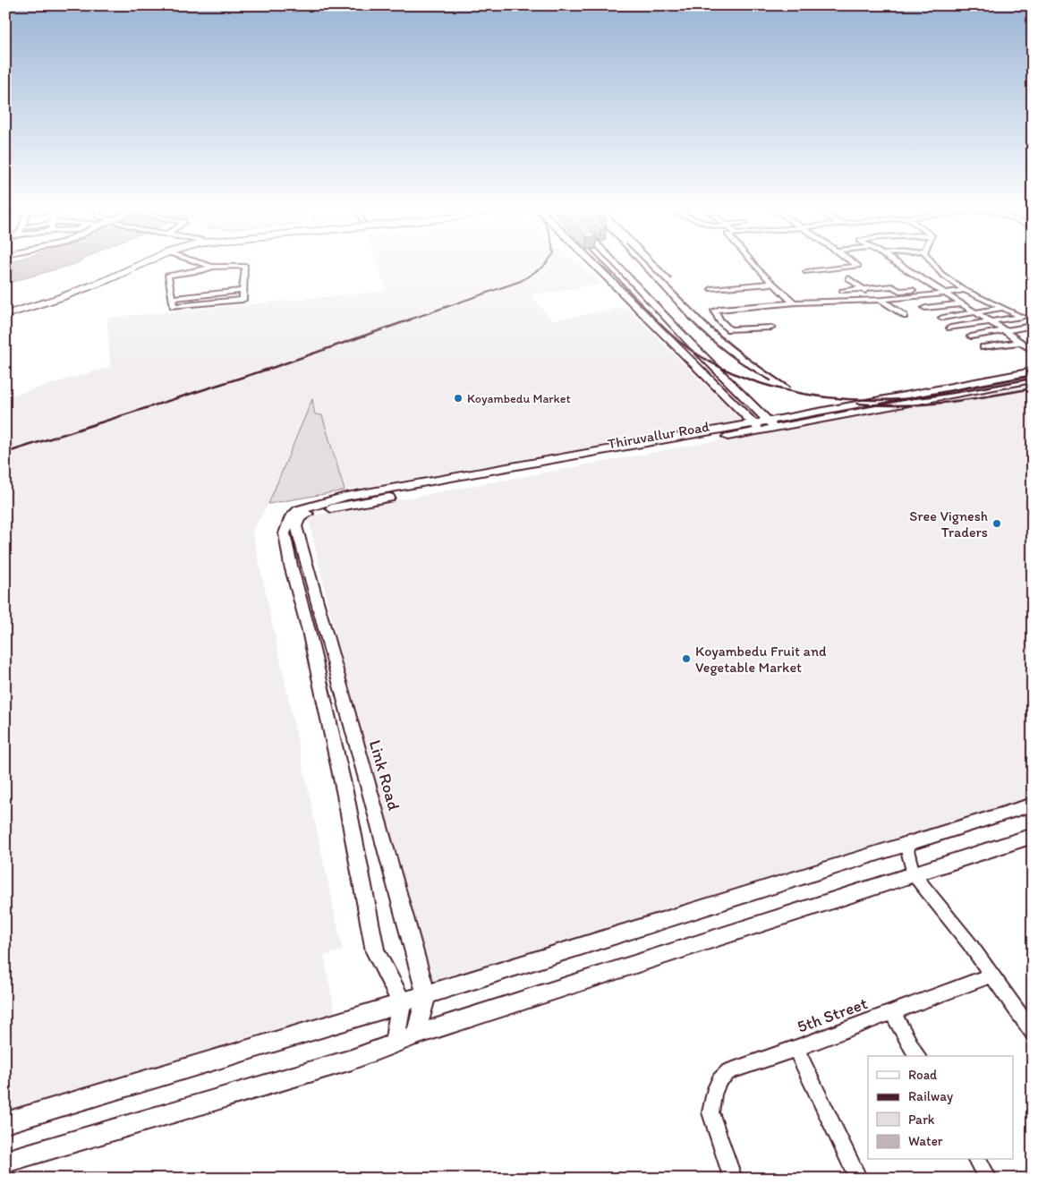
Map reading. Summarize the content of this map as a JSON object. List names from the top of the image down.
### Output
{
  "streets": {
    "street": ["Thiruvallur Road", "Link Road", "5th Street"]
  },
  "crossings": [
    ["Thiruvallur Road", "Link Road"]
  ],
  "places": ["Koyambedu Market", "Sree Vignesh Traders", "Koyambedu Fruit and Vegetable Market"],
  "legend": [
    "Road",
    "Railway",
    "Park",
    "Water"
  ]
}
